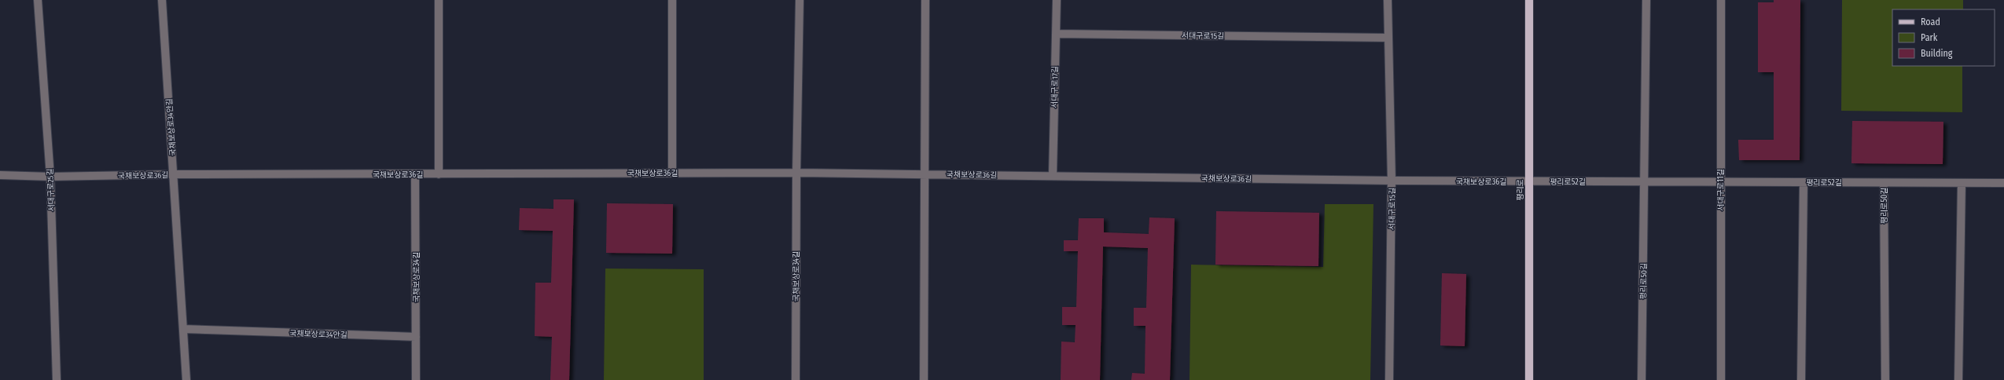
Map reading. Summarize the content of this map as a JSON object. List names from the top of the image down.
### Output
{
  "streets": {
    "main road": ["평리로"],
    "street": [
      "서대구로15길",
      "서대구로17길",
      "국채보상로34안길",
      "국채보상로36길",
      "평리로52길",
      "서대구로25길",
      "서대구로11길",
      "평리로50길",
      "국채보상로34길"
    ]
  },
  "crossings": [
    ["서대구로15길", "서대구로17길"],
    ["서대구로15길", "국채보상로36길"],
    ["서대구로17길", "국채보상로36길"],
    ["국채보상로34안길", "국채보상로36길"],
    ["국채보상로34안길", "국채보상로34길"],
    ["국채보상로36길", "평리로52길"],
    ["국채보상로36길", "서대구로25길"],
    ["국채보상로36길", "평리로"],
    ["국채보상로36길", "국채보상로34길"],
    ["평리로52길", "평리로"],
    ["평리로52길", "서대구로11길"],
    ["평리로52길", "평리로50길"]
  ],
  "legend": ["Road", "Park", "Building"]
}
